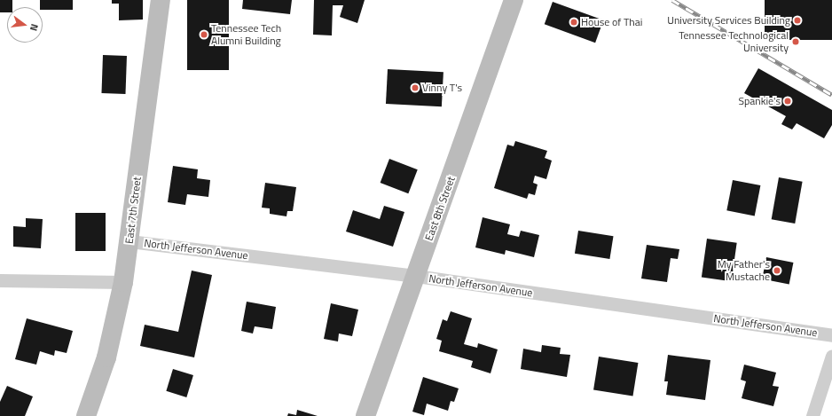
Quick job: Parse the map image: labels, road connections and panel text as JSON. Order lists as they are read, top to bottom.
{
  "streets": {
    "street": ["East 8th Street", "East 7th Street", "North Jefferson Avenue"]
  },
  "crossings": [
    ["East 8th Street", "North Jefferson Avenue"],
    ["East 7th Street", "North Jefferson Avenue"]
  ],
  "places": [
    "University Services Building",
    "House of Thai",
    "Tennessee Tech Alumni Building",
    "Tennessee Technological University",
    "Vinny T's",
    "Spankie's",
    "My Father's Mustache"
  ],
  "north": "right"
}
